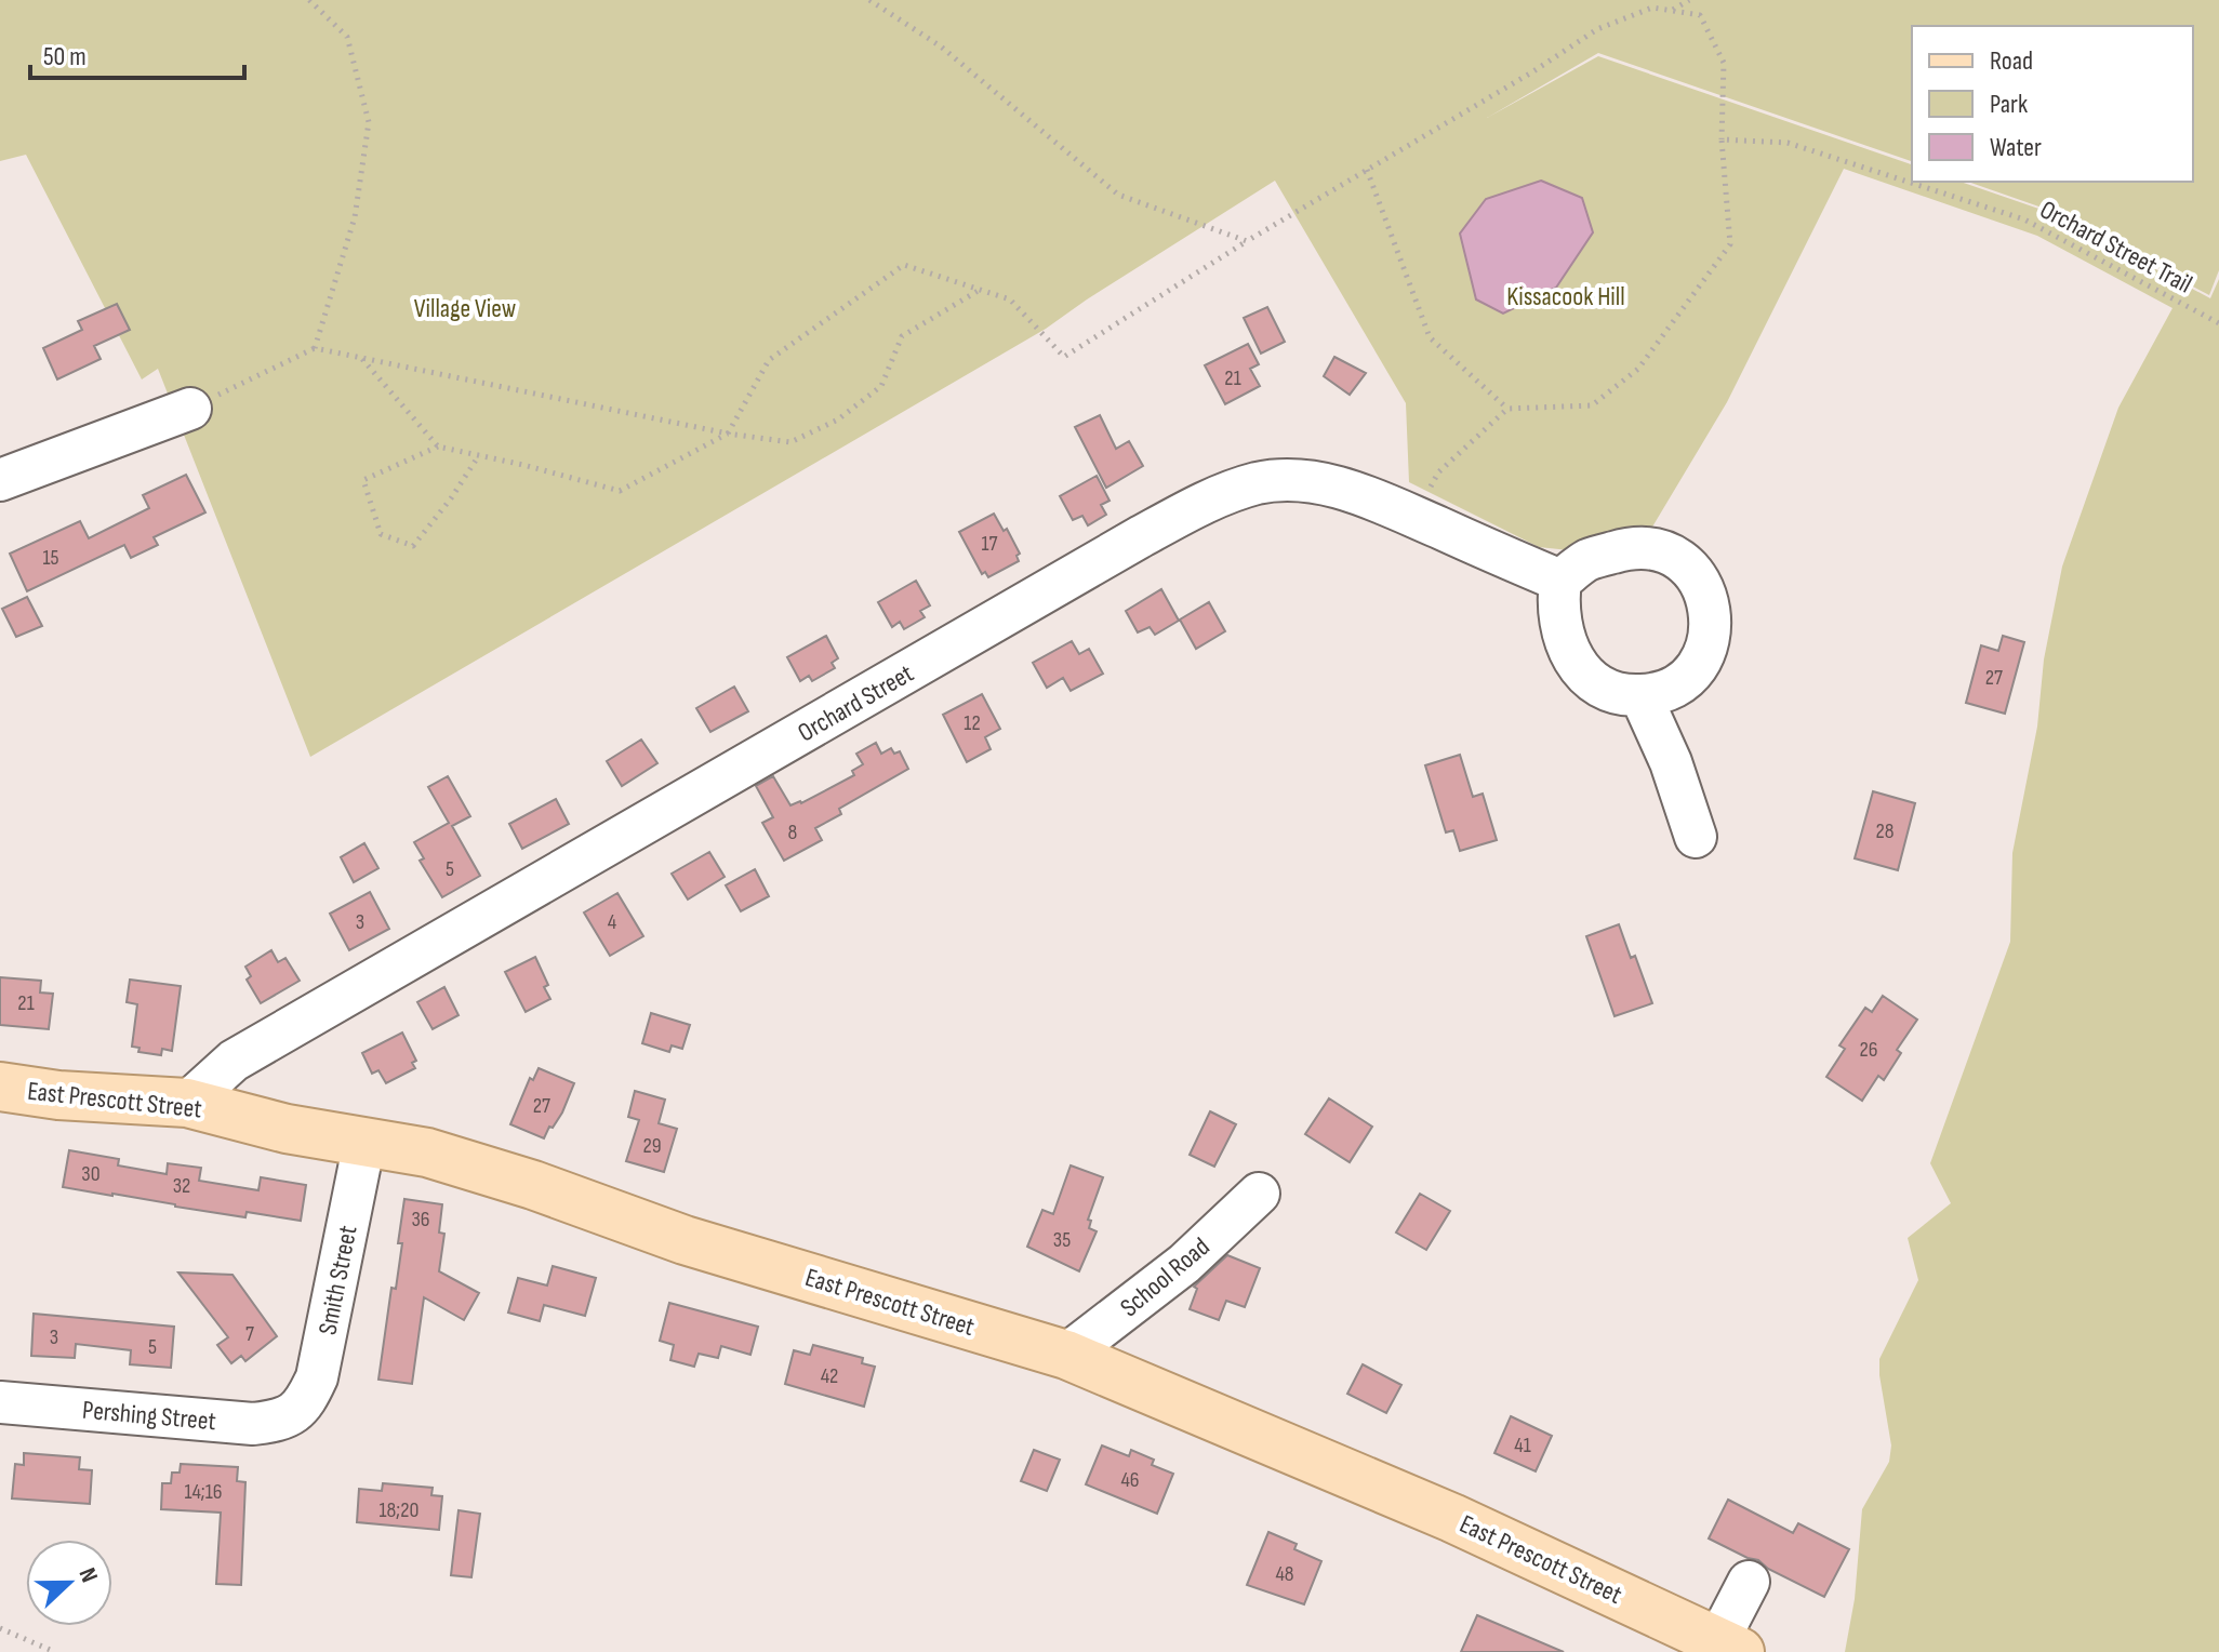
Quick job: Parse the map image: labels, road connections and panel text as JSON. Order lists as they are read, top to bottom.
{
  "streets": {
    "main road": ["East Prescott Street"],
    "street": [
      "Orchard Street",
      "School Road",
      "Smith Street",
      "Pershing Street"
    ],
    "path": ["Orchard Street Trail"]
  },
  "crossings": [
    ["Orchard Street", "East Prescott Street"],
    ["East Prescott Street", "School Road"],
    ["East Prescott Street", "Smith Street"],
    ["Smith Street", "Pershing Street"]
  ],
  "parks": ["Kissacook Hill", "Village View"],
  "house_numbers": [
    "21",
    "17",
    "15",
    "27",
    "12",
    "28",
    "8",
    "5",
    "3",
    "4",
    "21",
    "26",
    "27",
    "29",
    "30",
    "32",
    "36",
    "35",
    "7",
    "3",
    "5",
    "42",
    "41",
    "46",
    "14;16",
    "18;20",
    "48"
  ],
  "legend": ["Road", "Park", "Water"],
  "scale_bar": "50 m",
  "north": "right"
}
